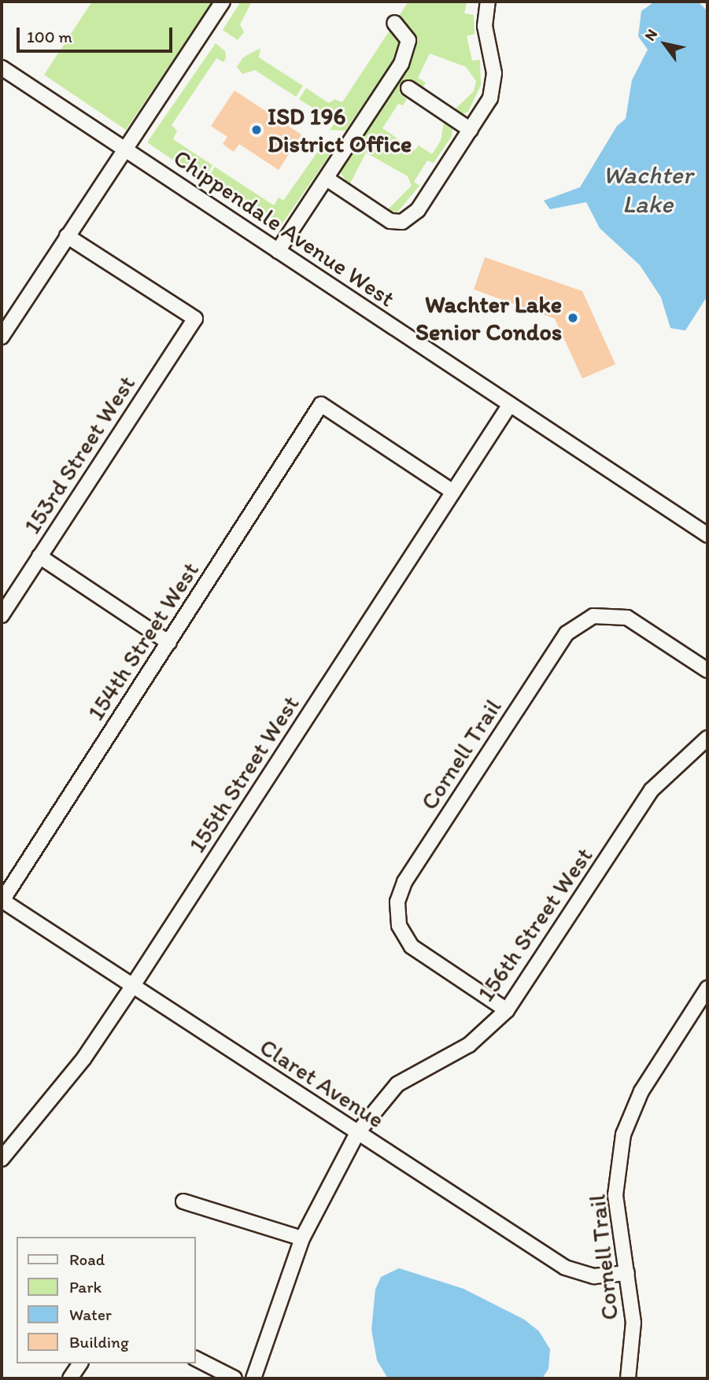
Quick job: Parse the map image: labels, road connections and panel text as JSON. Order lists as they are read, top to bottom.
{
  "streets": {
    "street": [
      "Chippendale Avenue West",
      "153rd Street West",
      "154th Street West",
      "Cornell Trail",
      "155th Street West",
      "156th Street West",
      "Claret Avenue"
    ]
  },
  "crossings": [
    ["Chippendale Avenue West", "155th Street West"],
    ["154th Street West", "155th Street West"],
    ["154th Street West", "Claret Avenue"],
    ["Cornell Trail", "156th Street West"],
    ["Cornell Trail", "Claret Avenue"],
    ["155th Street West", "Claret Avenue"],
    ["156th Street West", "Claret Avenue"]
  ],
  "water": ["Wachter Lake"],
  "places": ["ISD 196 District Office", "Wachter Lake Senior Condos"],
  "legend": [
    "Road",
    "Park",
    "Water",
    "Building"
  ],
  "scale_bar": "100 m",
  "north": "top left"
}
